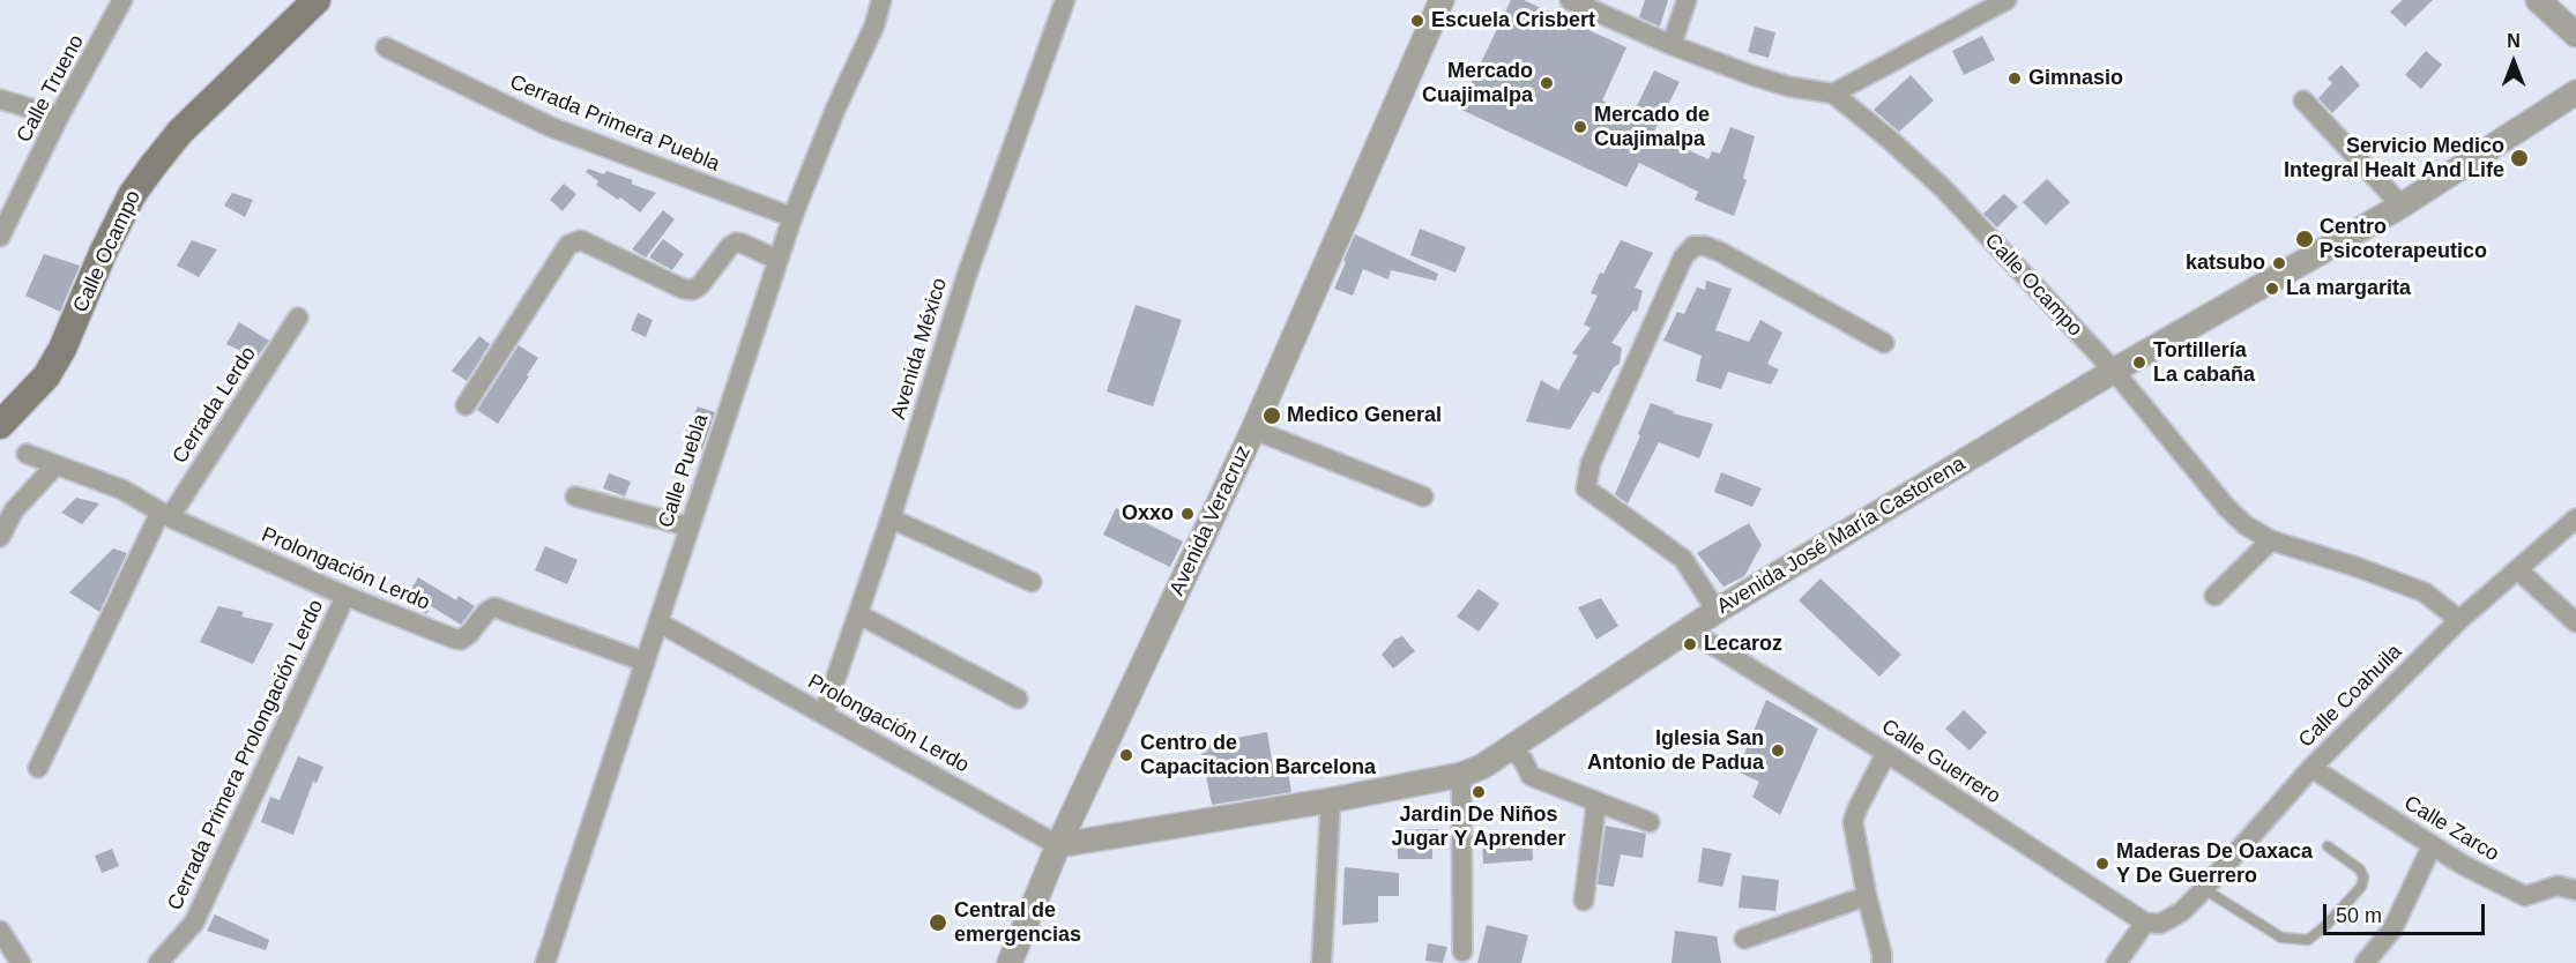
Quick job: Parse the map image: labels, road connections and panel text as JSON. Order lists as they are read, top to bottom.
{
  "streets": {
    "main road": ["Calle Ocampo"],
    "street": [
      "Calle Trueno",
      "Cerrada Primera Puebla",
      "Avenida México",
      "Cerrada Lerdo",
      "Calle Puebla",
      "Avenida Veracruz",
      "Avenida José María Castorena",
      "Prolongación Lerdo",
      "Calle Coahuila",
      "Cerrada Primera Prolongación Lerdo",
      "Calle Guerrero",
      "Calle Zarco"
    ]
  },
  "crossings": [
    ["Cerrada Primera Puebla", "Calle Puebla"],
    ["Calle Ocampo", "Avenida José María Castorena"],
    ["Calle Ocampo", "Calle Coahuila"],
    ["Avenida México", "Prolongación Lerdo"],
    ["Cerrada Lerdo", "Prolongación Lerdo"],
    ["Calle Puebla", "Prolongación Lerdo"],
    ["Avenida Veracruz", "Avenida José María Castorena"],
    ["Avenida Veracruz", "Prolongación Lerdo"],
    ["Avenida José María Castorena", "Prolongación Lerdo"],
    ["Avenida José María Castorena", "Calle Guerrero"],
    ["Prolongación Lerdo", "Cerrada Primera Prolongación Lerdo"],
    ["Calle Coahuila", "Calle Guerrero"],
    ["Calle Coahuila", "Calle Zarco"]
  ],
  "places": [
    "Escuela Crisbert",
    "Gimnasio",
    "Mercado Cuajimalpa",
    "Mercado de Cuajimalpa",
    "Servicio Medico Integral Healt And Life",
    "Centro Psicoterapeutico",
    "katsubo",
    "La margarita",
    "Tortillería La cabaña",
    "Medico General",
    "Oxxo",
    "Lecaroz",
    "Iglesia San Antonio de Padua",
    "Centro de Capacitacion Barcelona",
    "Jardin De Niños Jugar Y Aprender",
    "Maderas De Oaxaca Y De Guerrero",
    "Central de emergencias"
  ],
  "scale_bar": "50 m",
  "north": "top"
}
